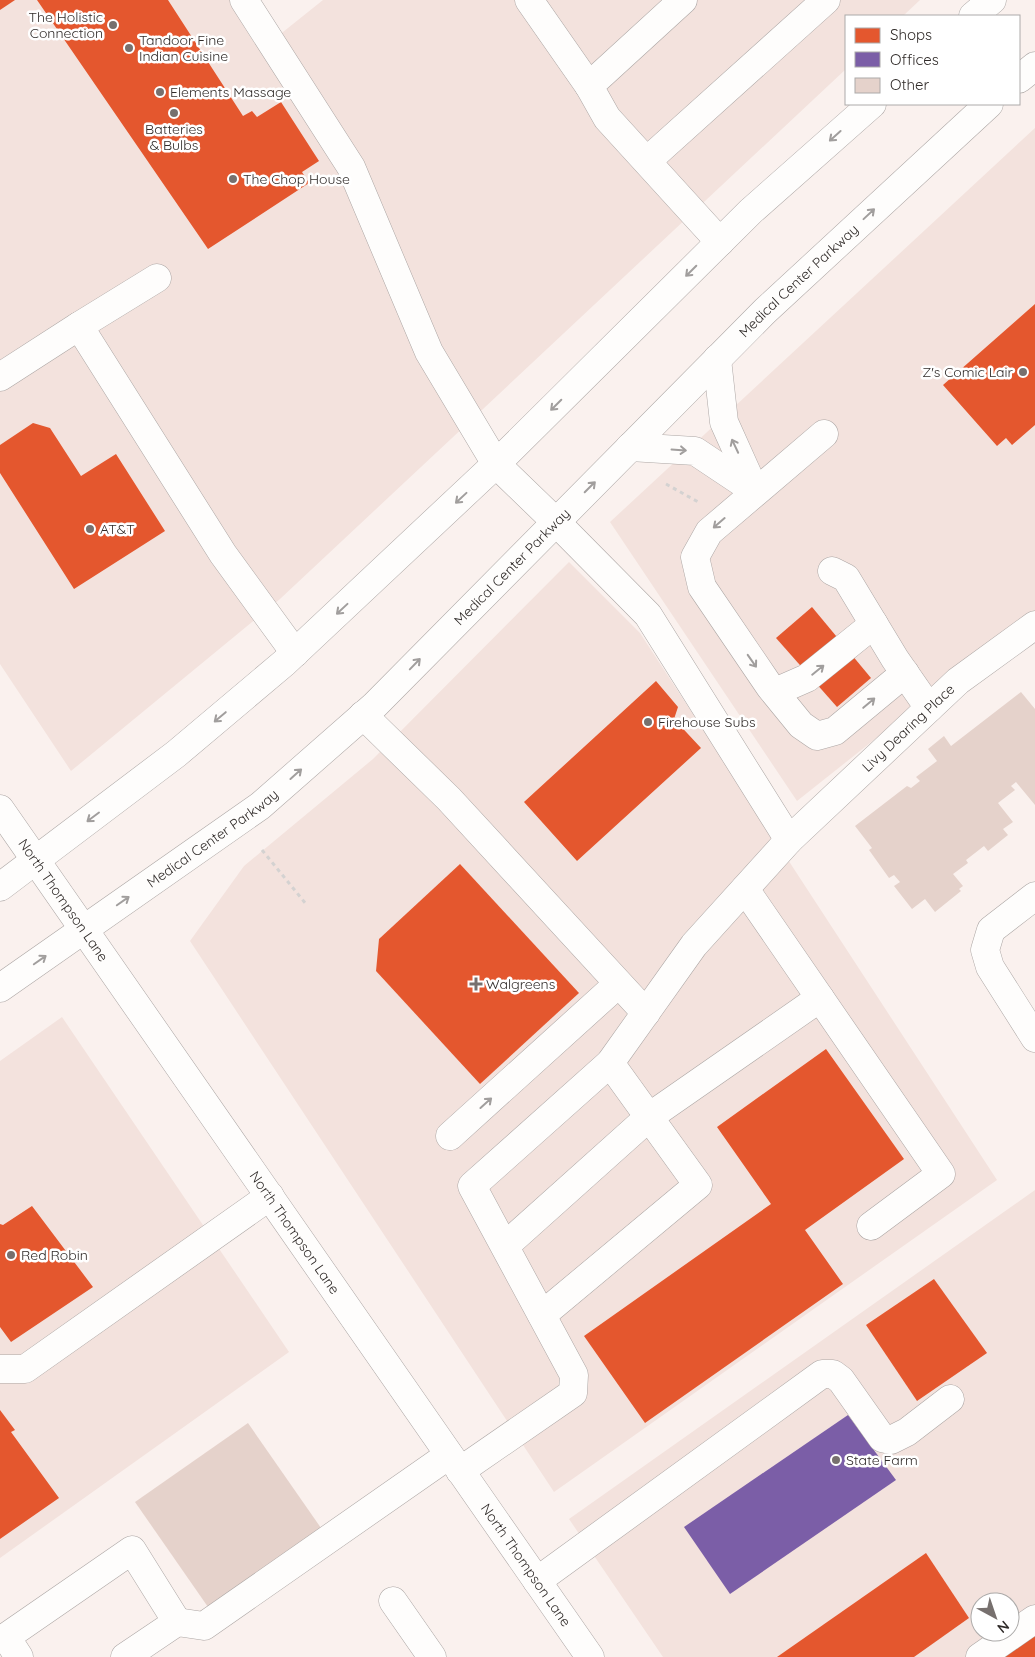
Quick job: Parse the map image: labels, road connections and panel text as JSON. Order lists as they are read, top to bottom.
{
  "streets": {
    "main road": ["Medical Center Parkway", "Livy Dearing Place", "North Thompson Lane"]
  },
  "crossings": [
    ["Medical Center Parkway", "North Thompson Lane"]
  ],
  "places": {
    "other": [
      "The Holistic Connection",
      "Tandoor Fine Indian Cuisine",
      "Elements Massage",
      "Batteries & Bulbs",
      "The Chop House",
      "Z's Comic Lair",
      "AT&T",
      "Firehouse Subs",
      "Red Robin",
      "State Farm"
    ],
    "health": ["Walgreens"]
  },
  "legend": ["Shops", "Offices", "Other"],
  "north": "bottom right"
}
